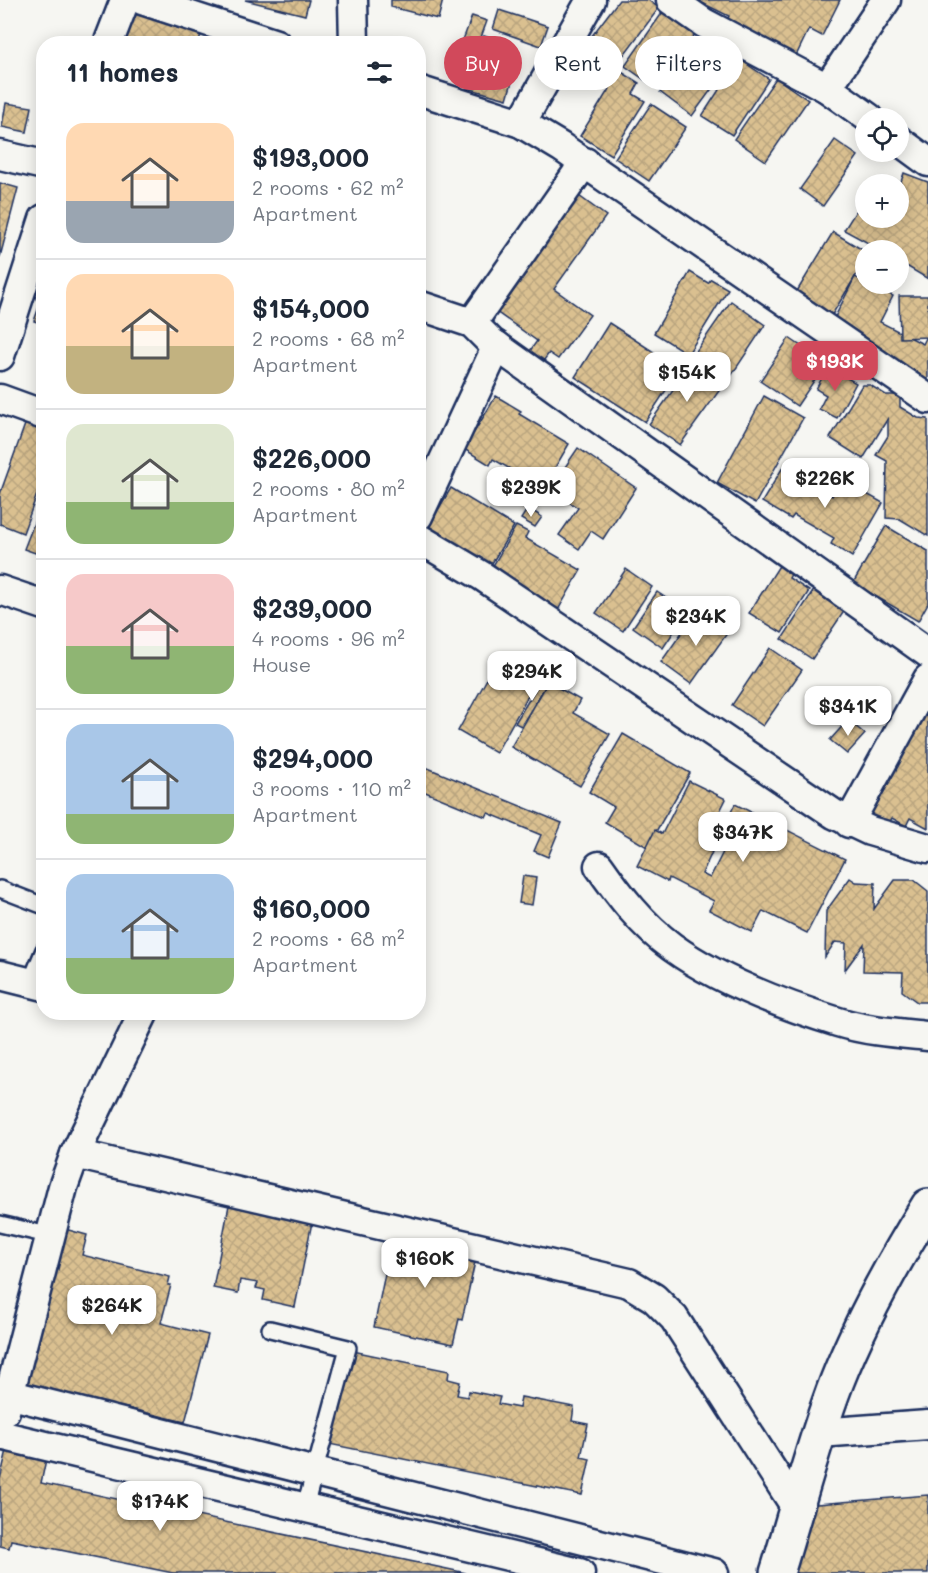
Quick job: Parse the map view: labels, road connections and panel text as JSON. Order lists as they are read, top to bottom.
{
  "page": {
    "chip": ["Buy", "Rent", "Filters"],
    "heading": "11 homes",
    "map_buttons": ["+", "−"],
    "list": [
      {
        "name": "$193,000",
        "note": "2 rooms · 62 m² · Apartment"
      },
      {
        "name": "$154,000",
        "note": "2 rooms · 68 m² · Apartment"
      },
      {
        "name": "$226,000",
        "note": "2 rooms · 80 m² · Apartment"
      },
      {
        "name": "$239,000",
        "note": "4 rooms · 96 m² · House"
      },
      {
        "name": "$294,000",
        "note": "3 rooms · 110 m² · Apartment"
      },
      {
        "name": "$160,000",
        "note": "2 rooms · 68 m² · Apartment"
      }
    ],
    "price": [
      "$193K",
      "$154K",
      "$226K",
      "$239K",
      "$234K",
      "$294K",
      "$341K",
      "$347K",
      "$160K",
      "$264K",
      "$174K"
    ]
  }
}
